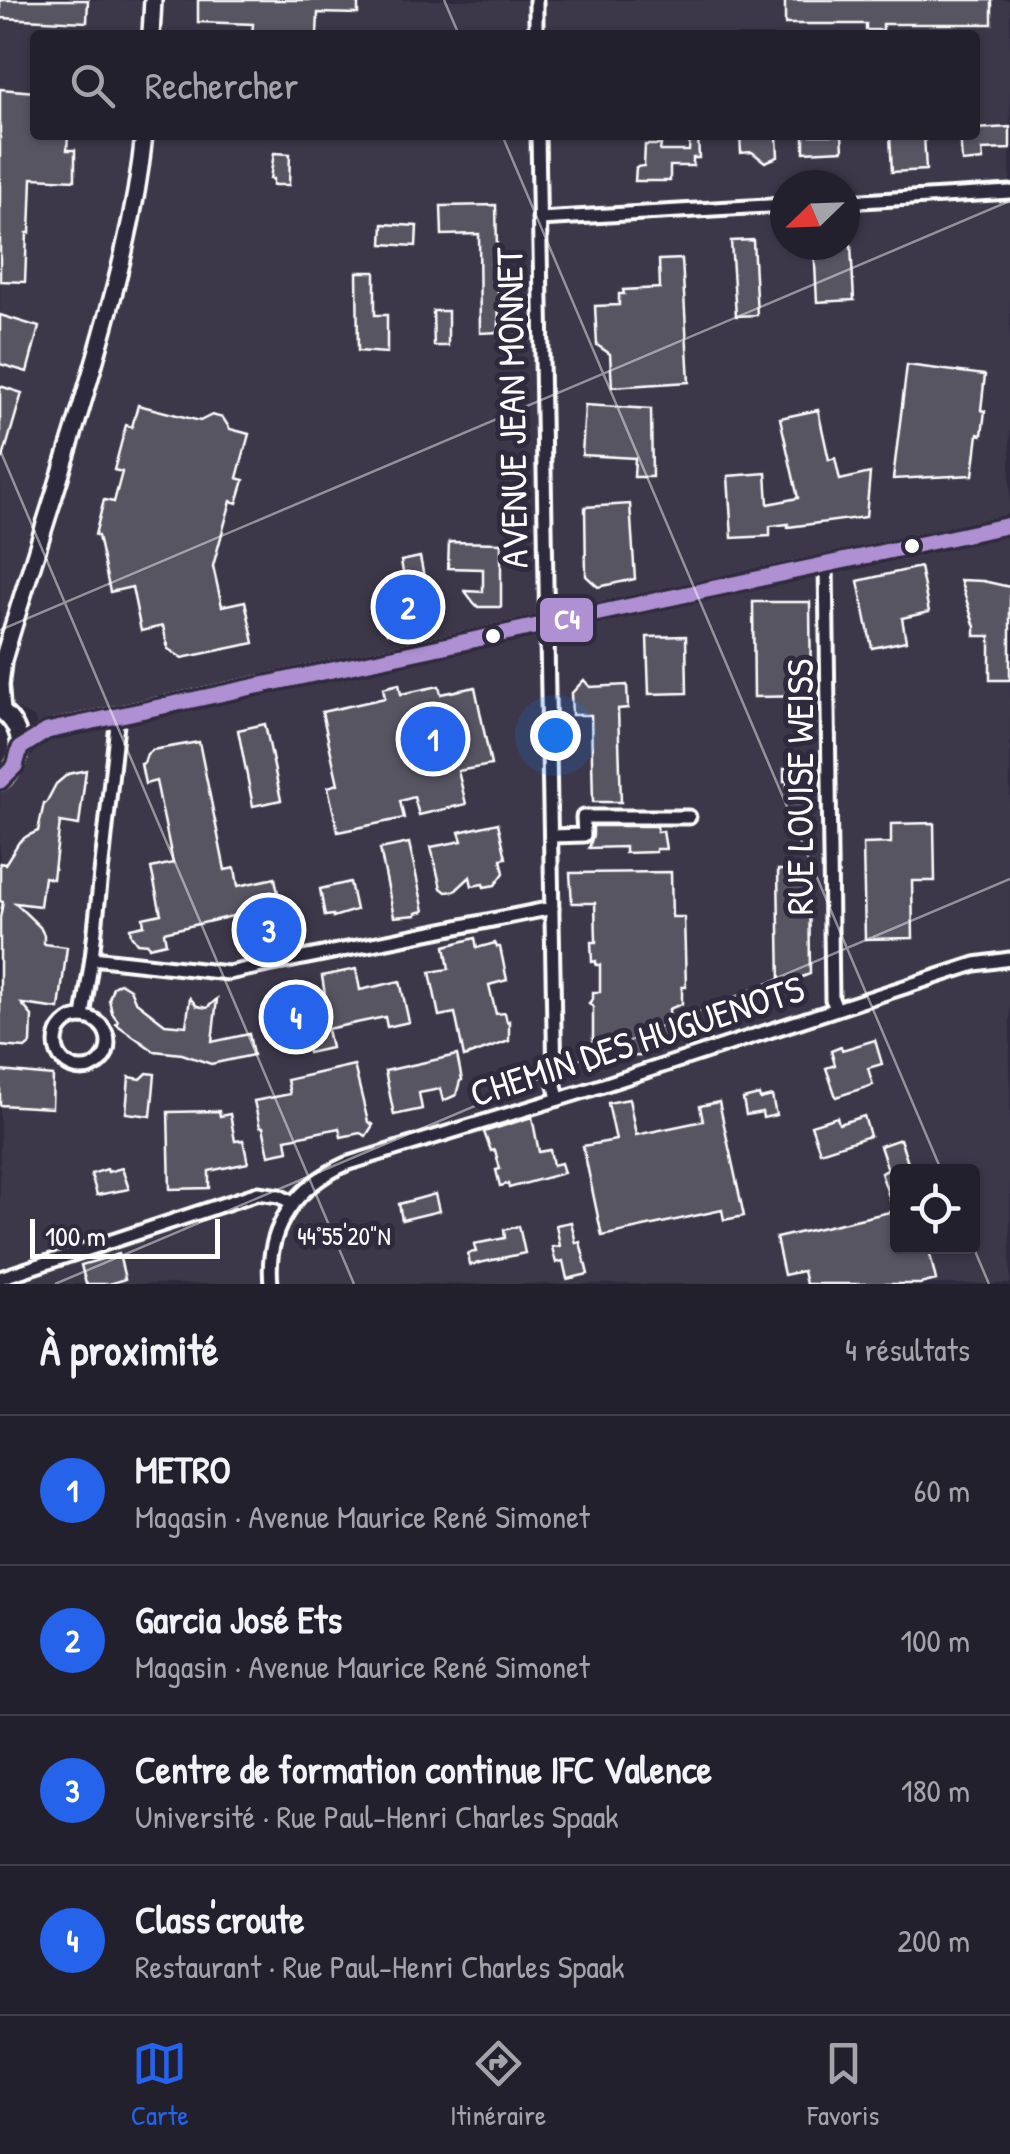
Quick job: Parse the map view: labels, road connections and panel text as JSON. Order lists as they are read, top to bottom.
{
  "streets": {
    "street": ["AVENUE JEAN MONNET", "RUE LOUISE WEISS", "CHEMIN DES HUGUENOTS"]
  },
  "crossings": [
    ["AVENUE JEAN MONNET", "CHEMIN DES HUGUENOTS"],
    ["RUE LOUISE WEISS", "CHEMIN DES HUGUENOTS"]
  ],
  "lines": ["transit line C4"],
  "scale_bar": "100 m",
  "north": "bottom left",
  "page": {
    "search": "Rechercher",
    "pins": [
      "2",
      "1",
      "3",
      "4"
    ],
    "scale": "100 m",
    "heading": ["À proximité", "4 résultats"],
    "list": [
      {
        "mark": "1",
        "name": "METRO",
        "note": "Magasin · Avenue Maurice René Simonet",
        "value": "60 m"
      },
      {
        "mark": "2",
        "name": "Garcia José Ets",
        "note": "Magasin · Avenue Maurice René Simonet",
        "value": "100 m"
      },
      {
        "mark": "3",
        "name": "Centre de formation continue IFC Valence",
        "note": "Université · Rue Paul-Henri Charles Spaak",
        "value": "180 m"
      },
      {
        "mark": "4",
        "name": "Class'croute",
        "note": "Restaurant · Rue Paul-Henri Charles Spaak",
        "value": "200 m"
      }
    ],
    "nav": ["Carte", "Itinéraire", "Favoris"]
  },
  "coordinates": ["44°55'20\"N"]
}
